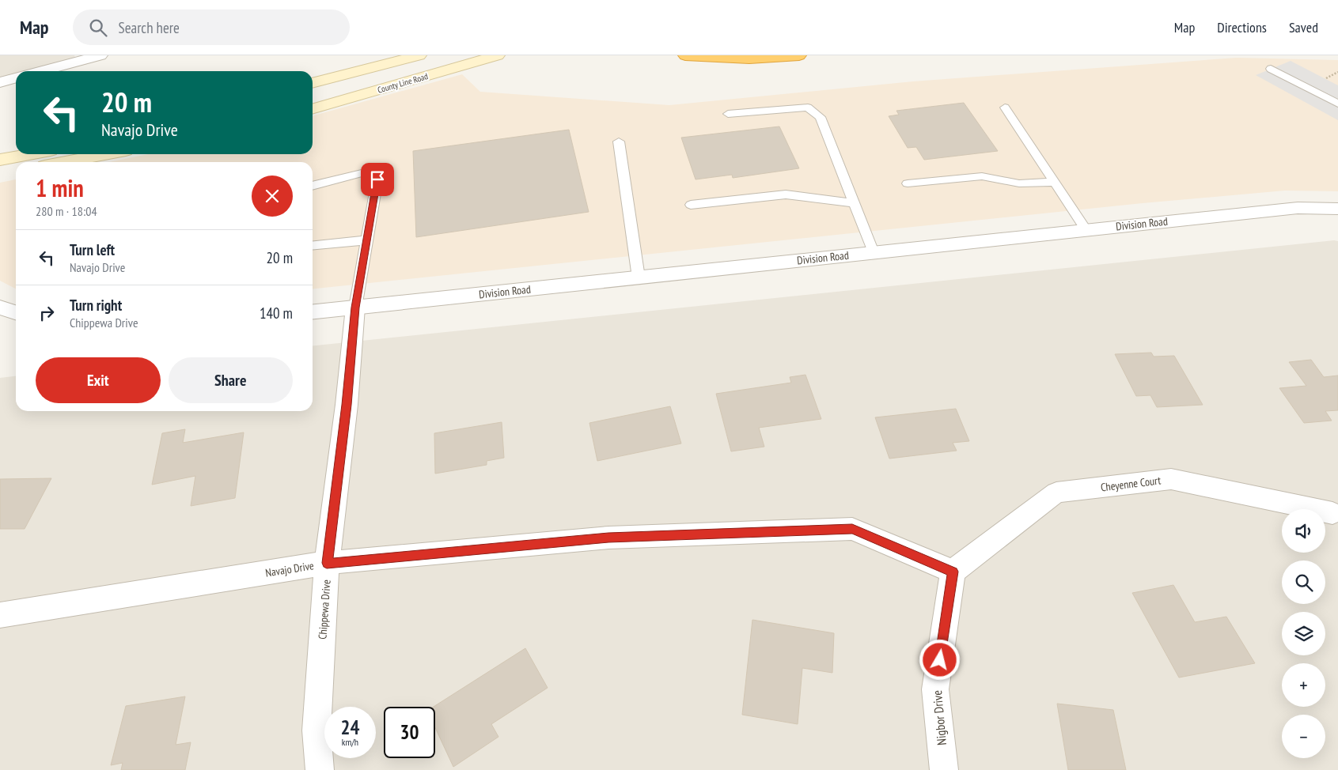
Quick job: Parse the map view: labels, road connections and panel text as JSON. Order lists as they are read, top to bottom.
{
  "streets": {
    "main road": ["County Line Road"],
    "street": [
      "Division Road",
      "Cheyenne Court",
      "Navajo Drive",
      "Chippewa Drive",
      "Nigbor Drive"
    ]
  },
  "crossings": [
    ["Division Road", "Chippewa Drive"],
    ["Cheyenne Court", "Navajo Drive"],
    ["Cheyenne Court", "Nigbor Drive"],
    ["Navajo Drive", "Chippewa Drive"],
    ["Navajo Drive", "Nigbor Drive"]
  ],
  "page": {
    "header": "Map",
    "search": "Search here",
    "nav": ["Map", "Directions", "Saved"],
    "turn": ["20 m", "Navajo Drive"],
    "heading": ["1 min", "280 m · 18:04"],
    "list": [
      {
        "name": "Turn left",
        "note": "Navajo Drive",
        "value": "20 m"
      },
      {
        "name": "Turn right",
        "note": "Chippewa Drive",
        "value": "140 m"
      }
    ],
    "buttons": ["Exit", "Share"],
    "map_buttons": ["+", "−"],
    "speed": "24 km/h",
    "limit": "30"
  }
}
